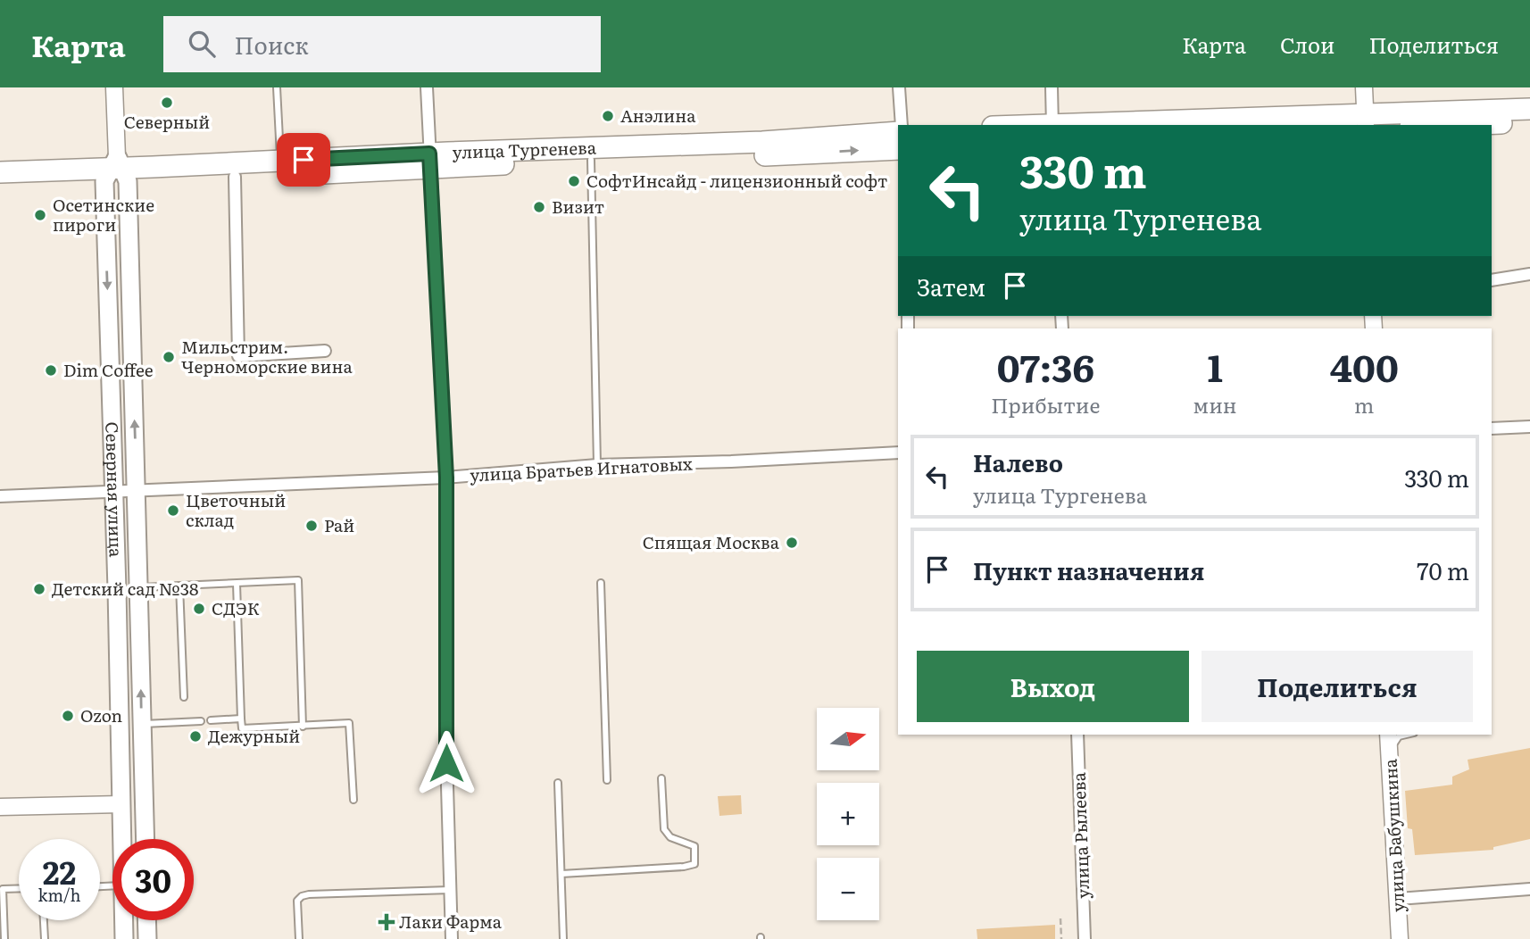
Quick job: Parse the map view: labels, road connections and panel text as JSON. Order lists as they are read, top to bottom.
{
  "streets": {
    "highway": ["улица Тургенева"],
    "main road": ["Северная улица"],
    "street": ["улица Братьев Игнатовых", "улица Рылеева", "улица Бабушкина"]
  },
  "crossings": [
    ["улица Тургенева", "Северная улица"],
    ["улица Братьев Игнатовых", "Северная улица"]
  ],
  "places": {
    "other": [
      "Северный",
      "Анэлина",
      "СофтИнсайд - лицензионный софт",
      "Визит",
      "Осетинские пироги",
      "Мильстрим. Черноморские вина",
      "Dim Coffee",
      "Цветочный склад",
      "Рай",
      "Спящая Москва",
      "Детский сад №38",
      "СДЭК",
      "Ozon",
      "Дежурный"
    ],
    "health": ["Лаки Фарма"]
  },
  "north": "right",
  "page": {
    "header": "Карта",
    "search": "Поиск",
    "nav": ["Карта", "Слои", "Поделиться"],
    "turn": ["330 m", "улица Тургенева"],
    "then": "Затем",
    "eta": [
      "07:36",
      "Прибытие",
      "1",
      "мин",
      "400",
      "m"
    ],
    "list": [
      {
        "name": "Налево",
        "note": "улица Тургенева",
        "value": "330 m"
      },
      {
        "name": "Пункт назначения",
        "value": "70 m"
      }
    ],
    "buttons": ["Выход", "Поделиться"],
    "map_buttons": ["+", "−"],
    "speed": "22 km/h",
    "limit": "30"
  }
}
